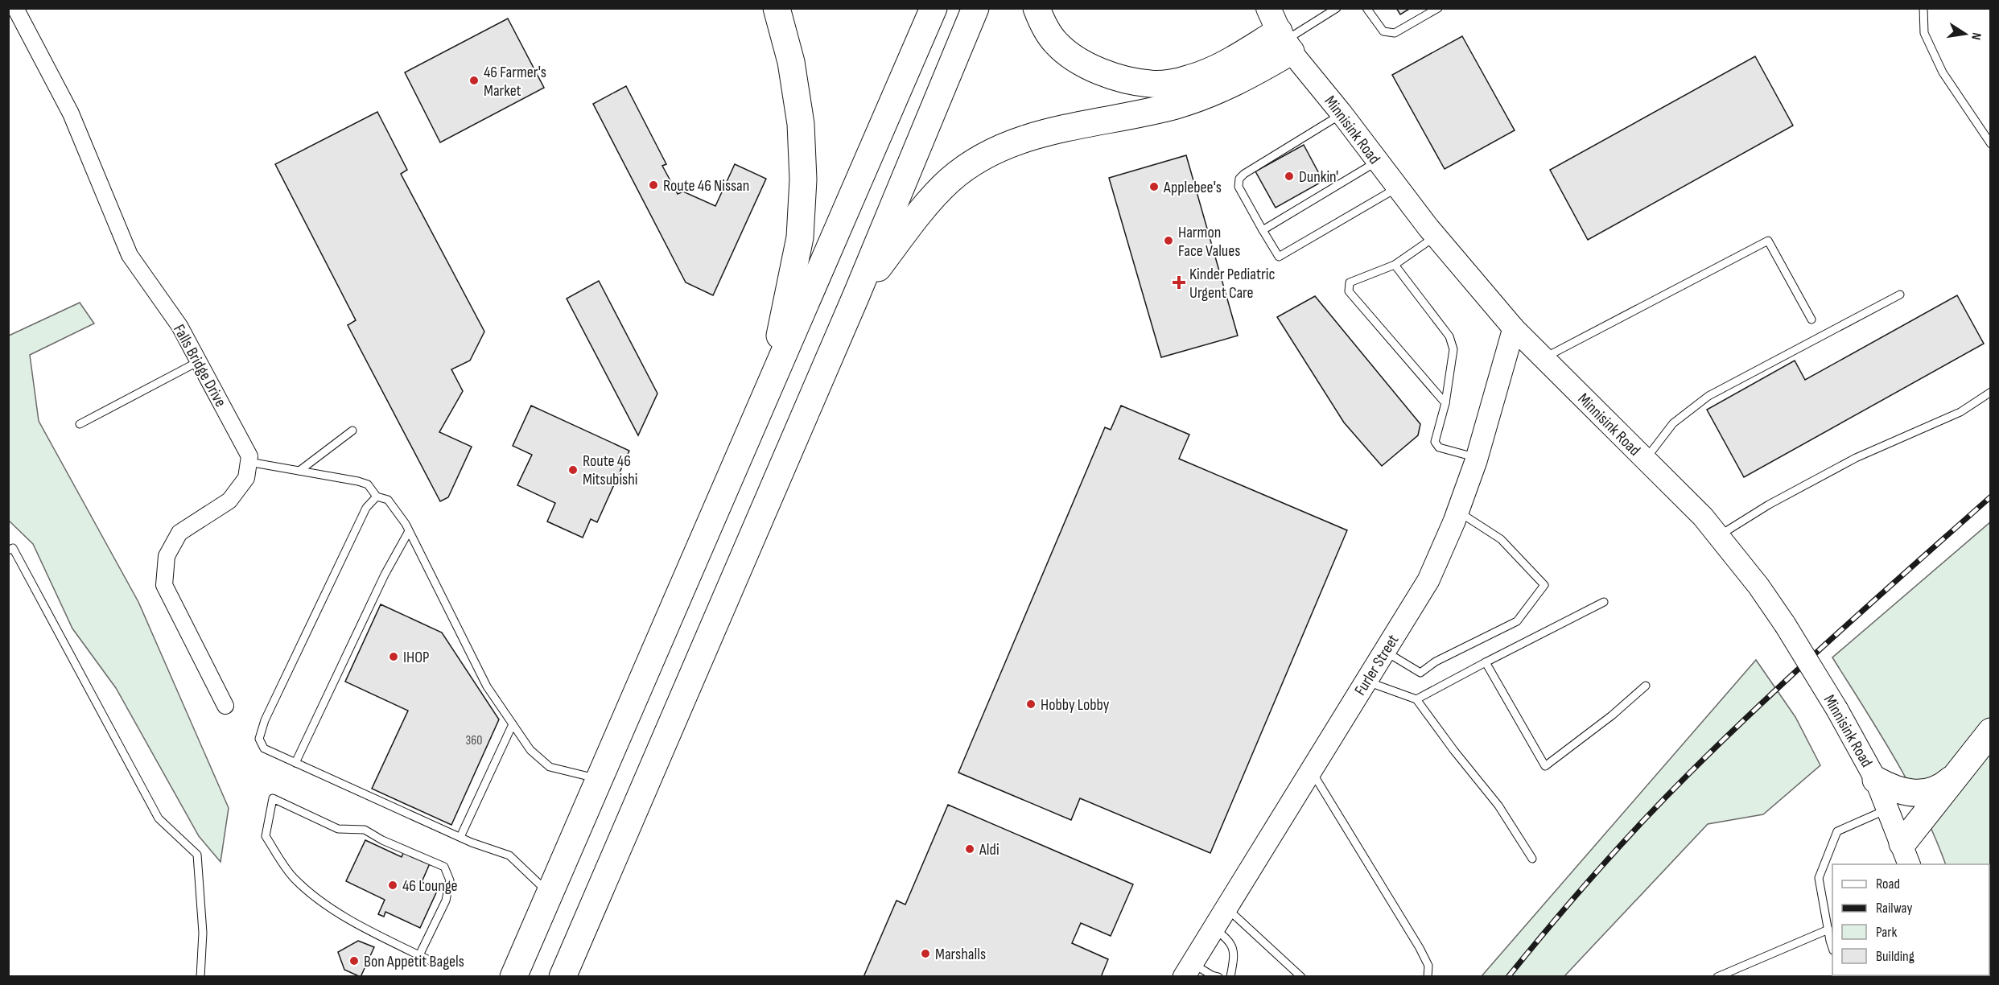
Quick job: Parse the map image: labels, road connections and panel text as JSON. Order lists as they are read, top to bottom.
{
  "streets": {
    "street": ["Minnisink Road", "Falls Bridge Drive", "Furler Street"]
  },
  "crossings": [
    ["Minnisink Road", "Furler Street"]
  ],
  "places": {
    "other": [
      "46 Farmer's Market",
      "Dunkin'",
      "Route 46 Nissan",
      "Applebee's",
      "Harmon Face Values",
      "Route 46 Mitsubishi",
      "IHOP",
      "Hobby Lobby",
      "Aldi",
      "46 Lounge",
      "Marshalls",
      "Bon Appetit Bagels"
    ],
    "health": ["Kinder Pediatric Urgent Care"]
  },
  "house_numbers": ["360"],
  "legend": [
    "Road",
    "Railway",
    "Park",
    "Building"
  ],
  "north": "right"
}
